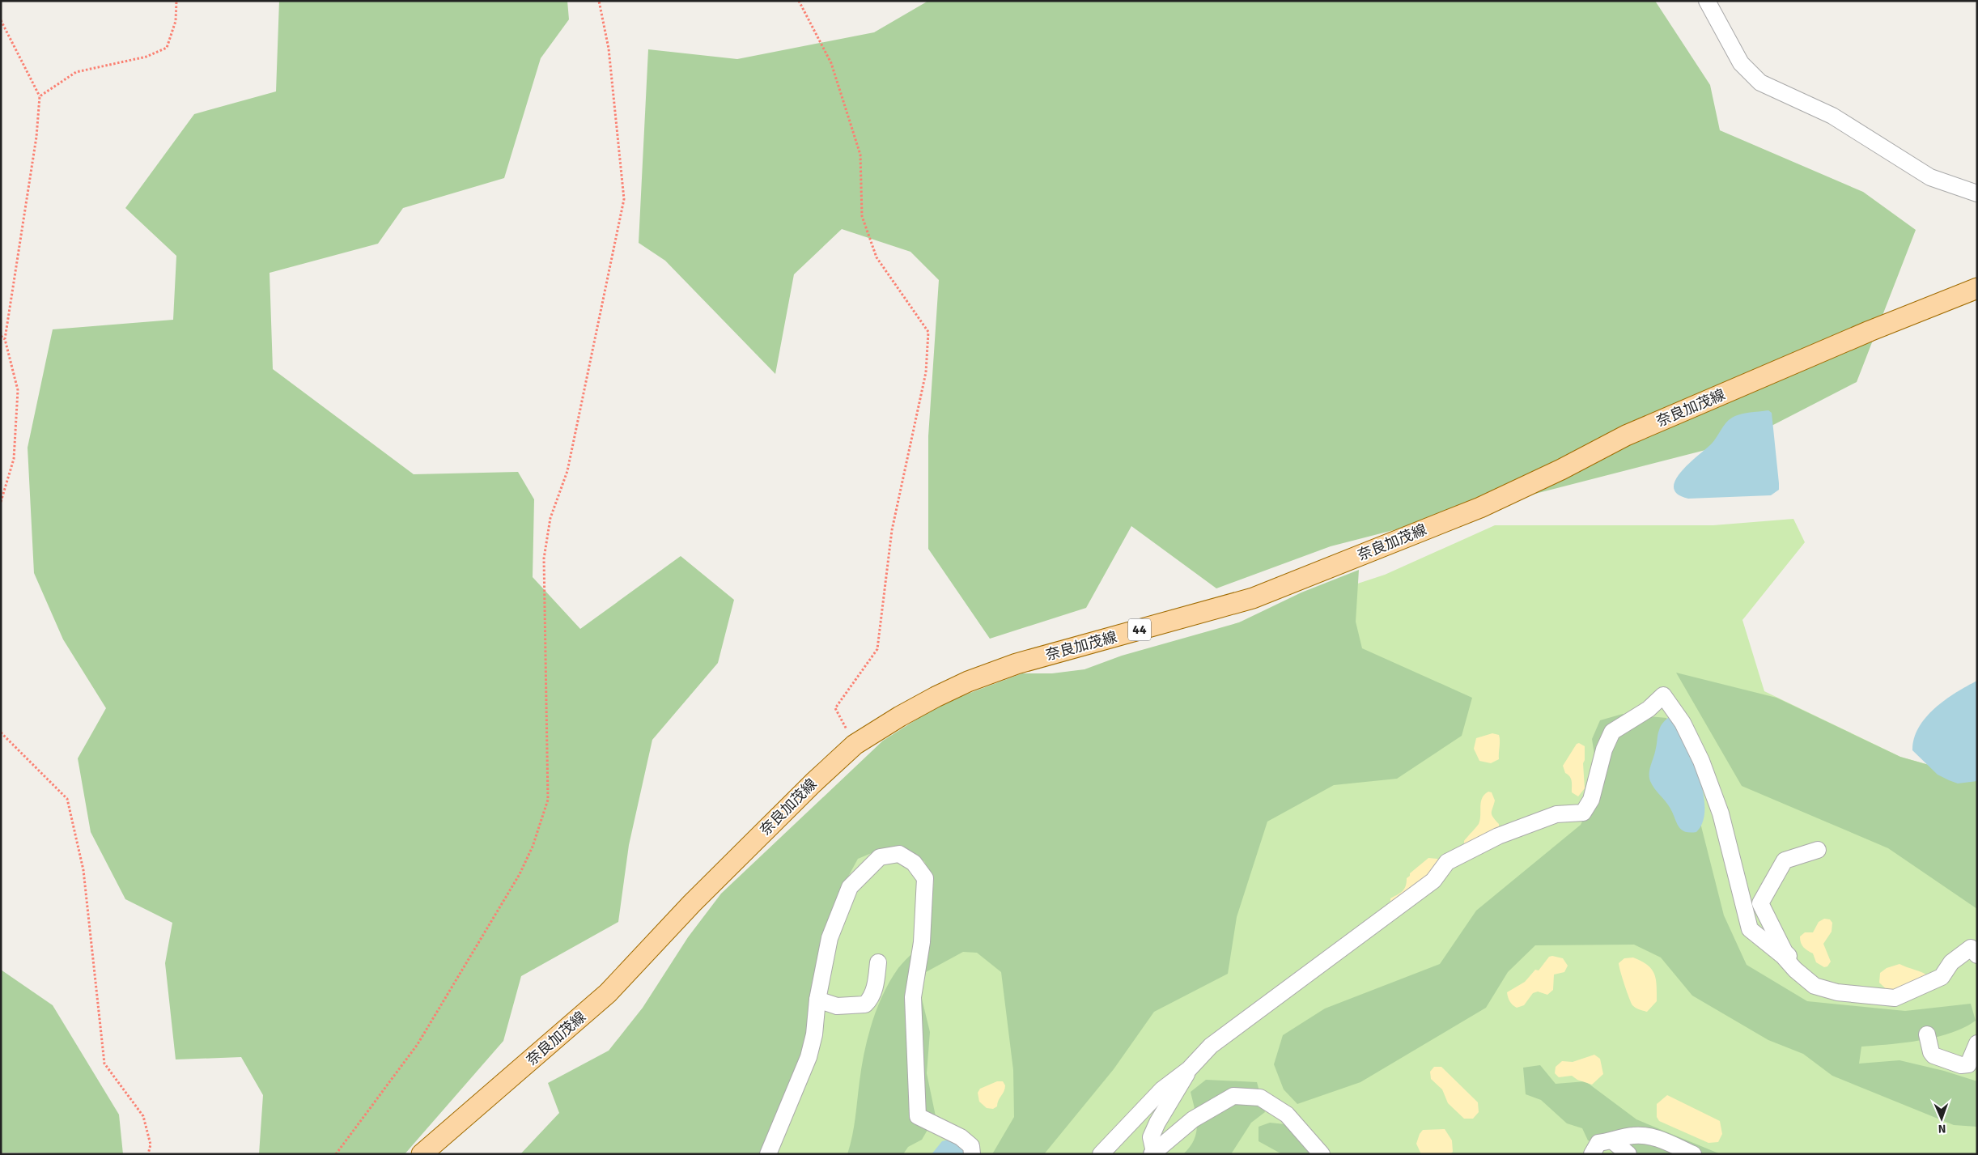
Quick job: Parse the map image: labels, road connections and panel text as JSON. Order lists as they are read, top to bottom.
{
  "streets": {
    "main road": ["奈良加茂線", "44"]
  },
  "north": "bottom"
}
